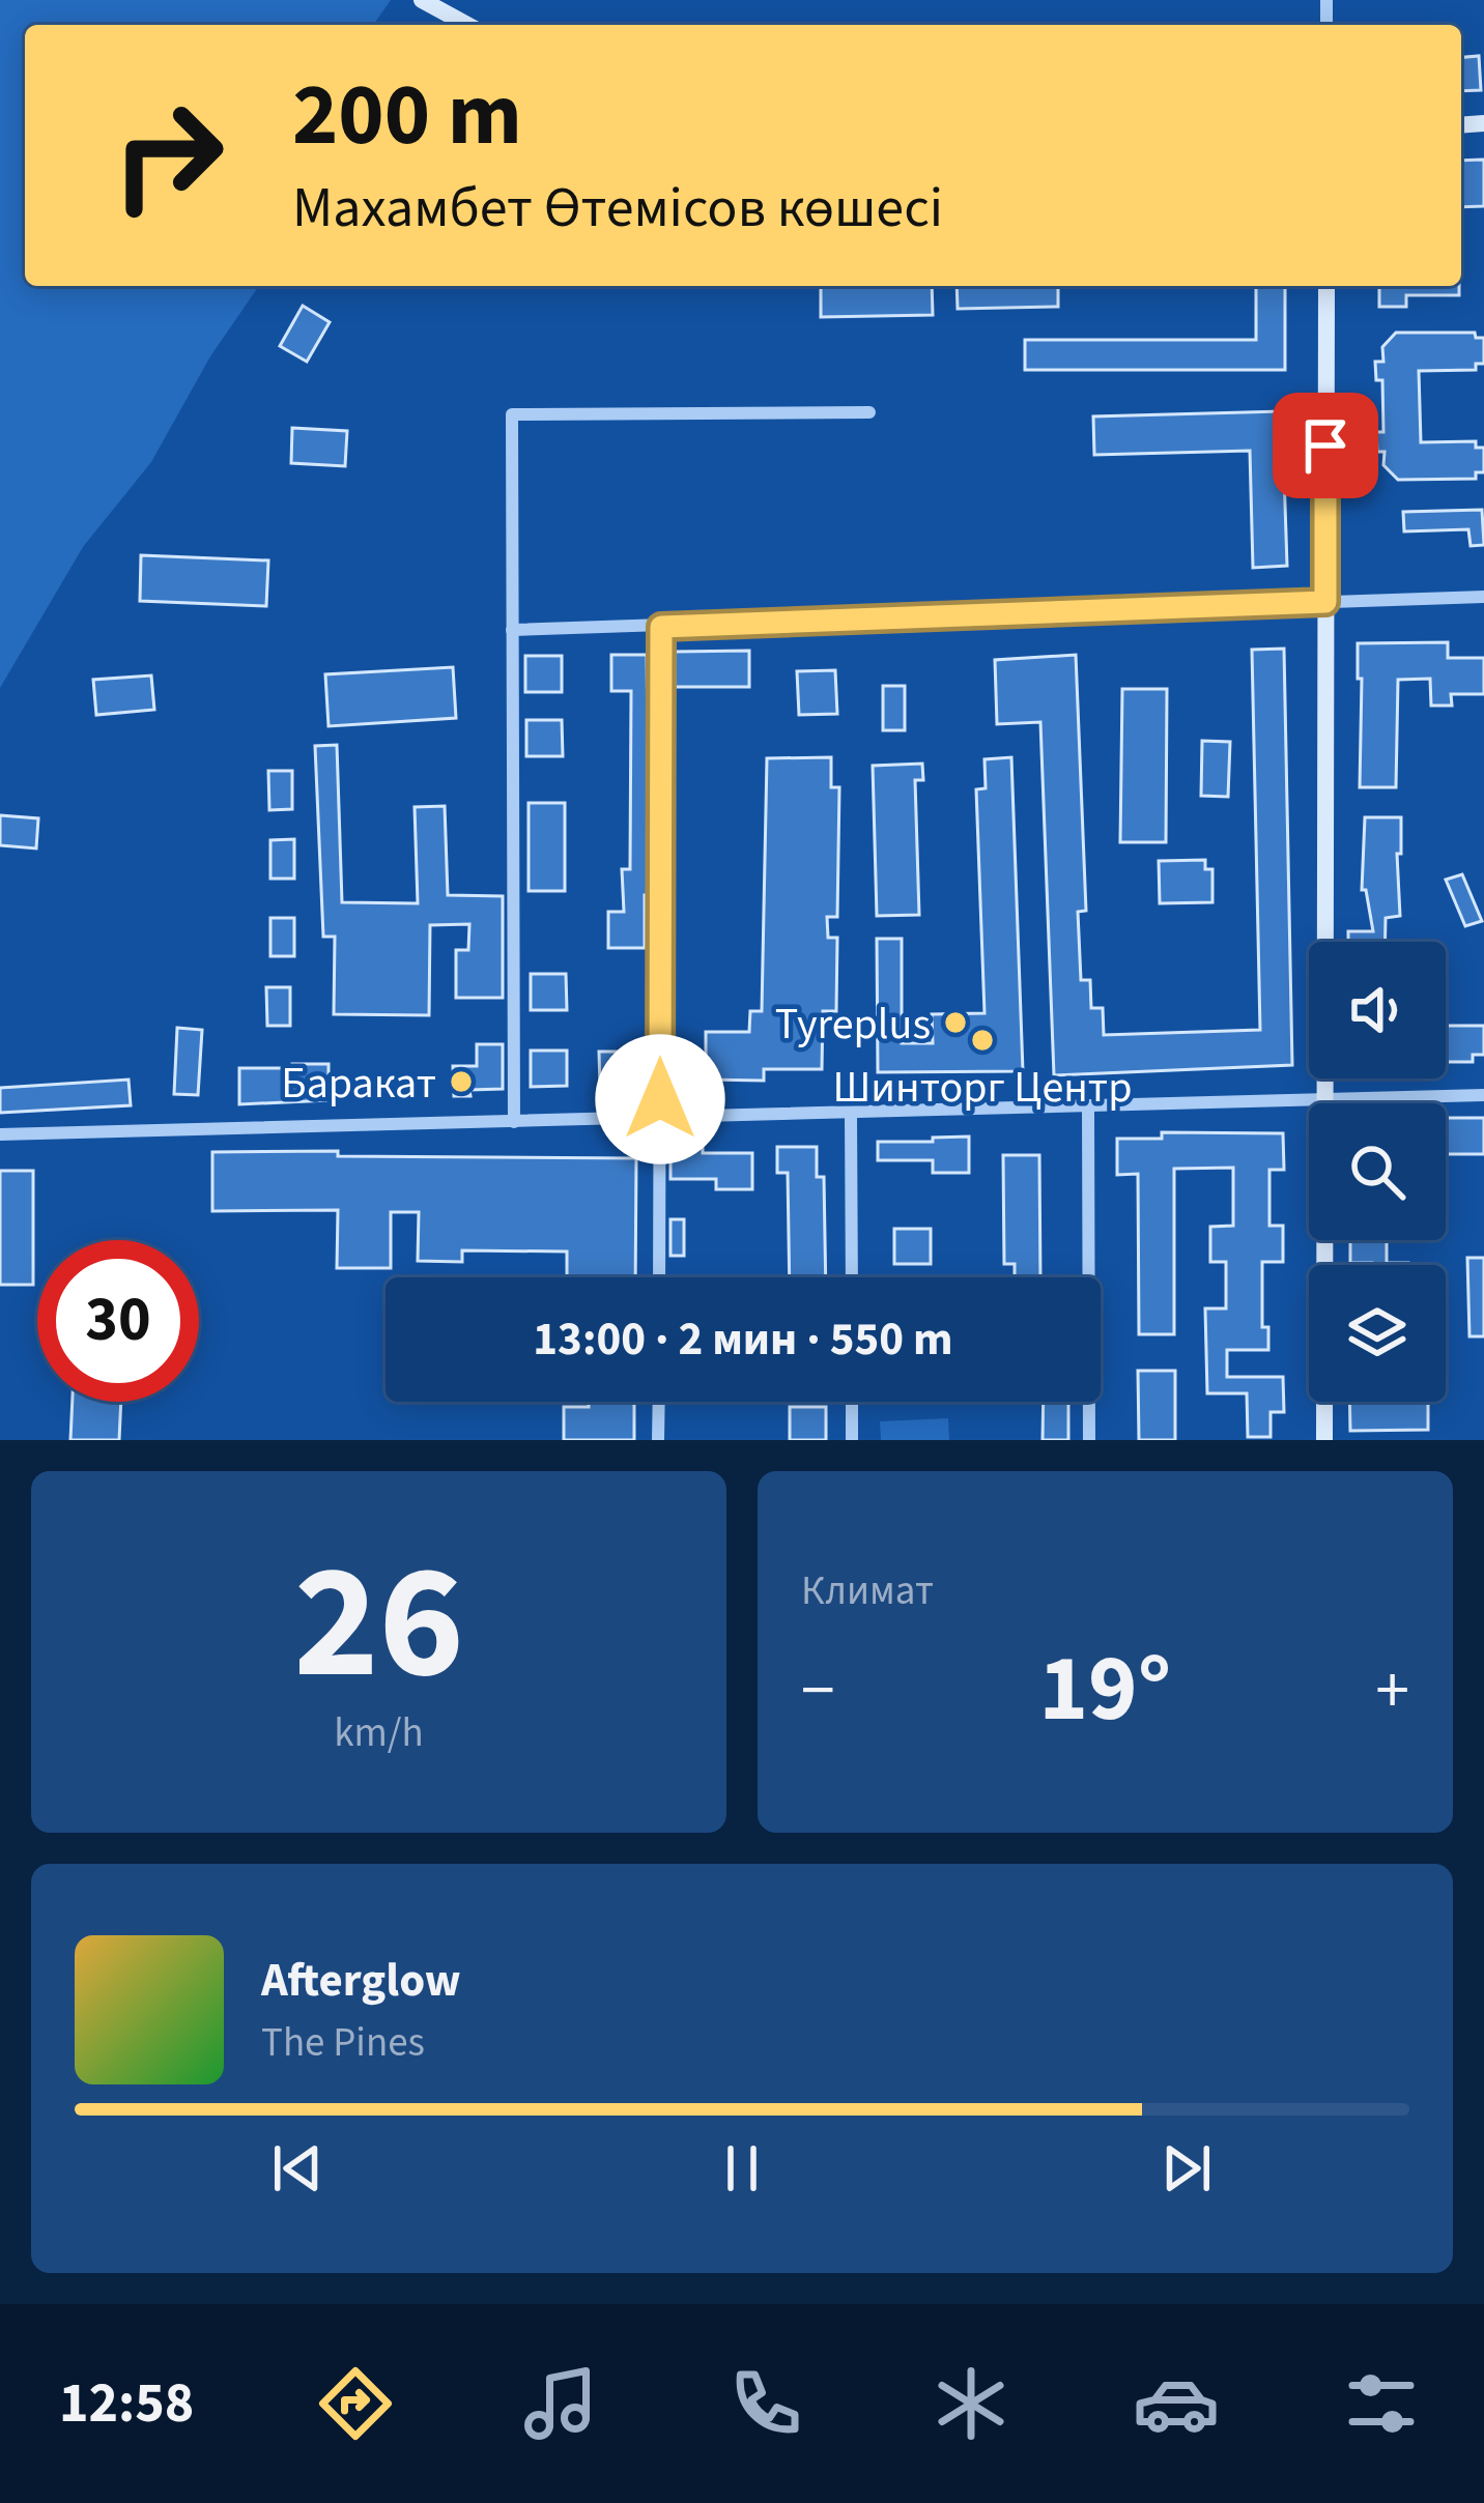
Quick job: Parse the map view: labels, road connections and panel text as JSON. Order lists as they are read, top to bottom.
{
  "places": ["Tyreplus", "Шинторг Центр", "Баракат"],
  "page": {
    "turn": ["200 m", "Махамбет Өтемісов көшесі"],
    "limit": "30",
    "trip": "13:00 · 2 мин · 550 m",
    "tile": [
      ["26", "km/h"],
      "Климат"
    ],
    "heat": ["−", "19°", "+"],
    "song": ["Afterglow", "The Pines"],
    "tabs": "12:58"
  }
}
